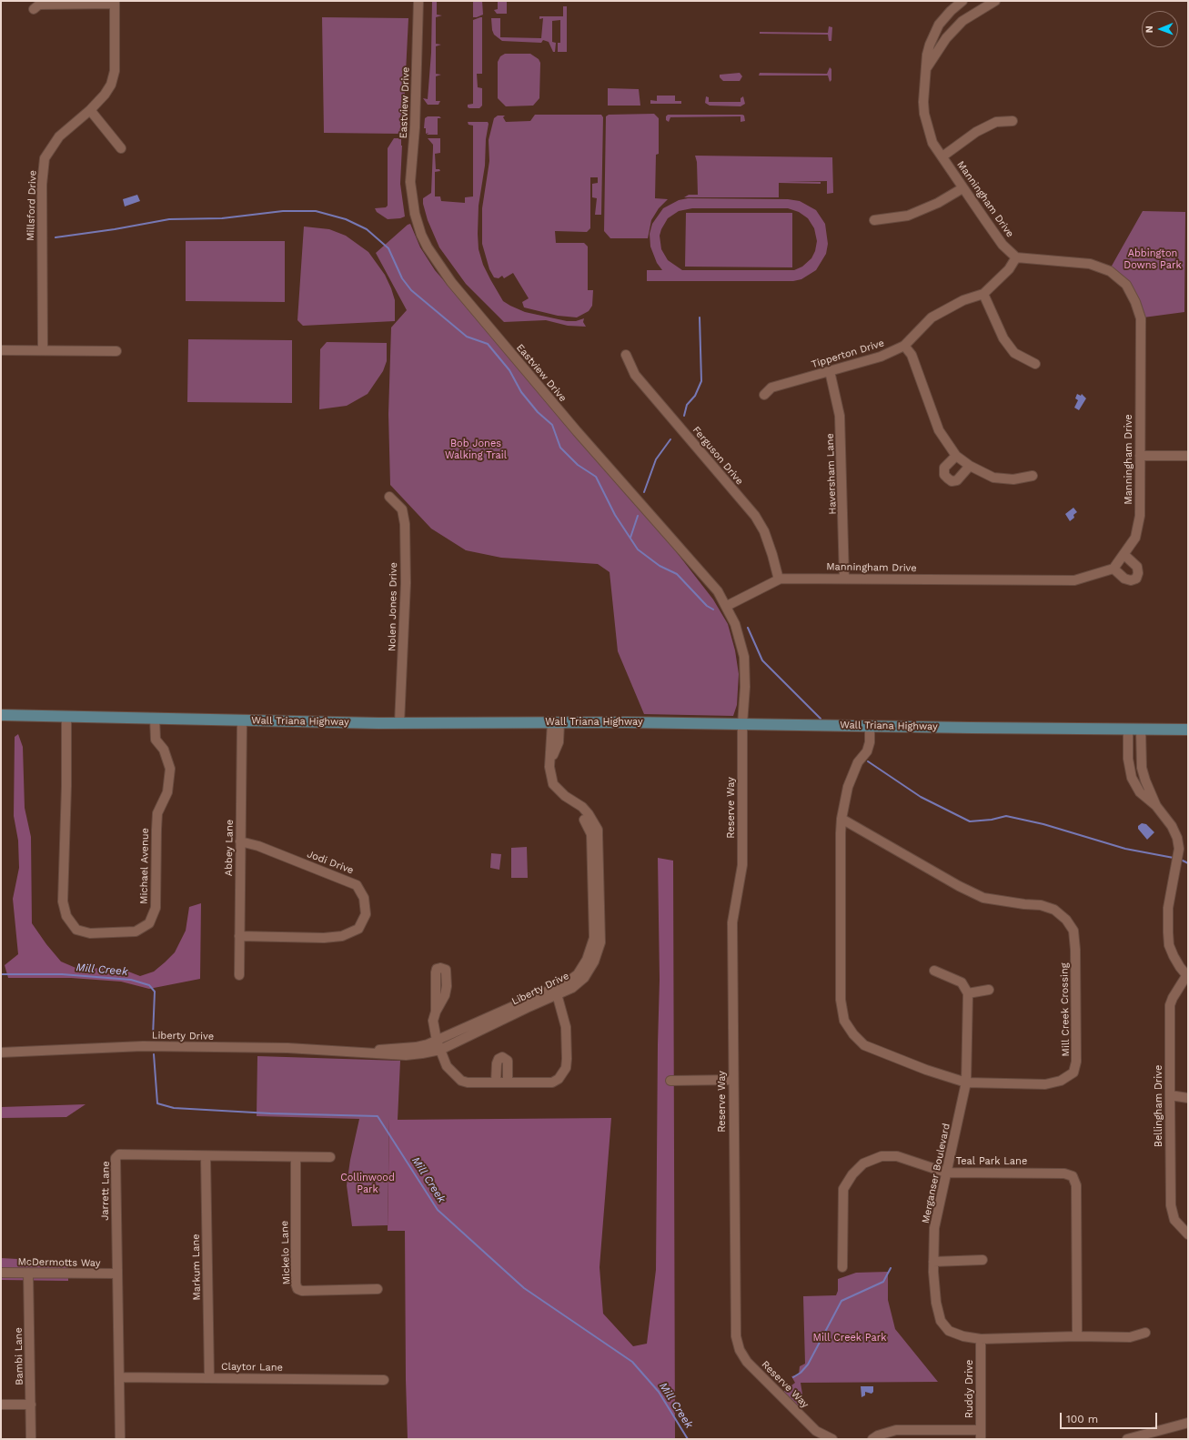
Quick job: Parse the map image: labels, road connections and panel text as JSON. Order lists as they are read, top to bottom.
{
  "streets": {
    "main road": ["Wall Triana Highway"],
    "street": [
      "Eastview Drive",
      "Manningham Drive",
      "Millsford Drive",
      "Tipperton Drive",
      "Ferguson Drive",
      "Haversham Lane",
      "Nolen Jones Drive",
      "Reserve Way",
      "Abbey Lane",
      "Jodi Drive",
      "Michael Avenue",
      "Liberty Drive",
      "Mill Creek Crossing",
      "Bellingham Drive",
      "Teal Park Lane",
      "Merganser Boulevard",
      "Jarrett Lane",
      "Mickelo Lane",
      "McDermotts Way",
      "Markum Lane",
      "Bambi Lane",
      "Claytor Lane",
      "Ruddy Drive"
    ]
  },
  "crossings": [
    ["Eastview Drive", "Manningham Drive"],
    ["Eastview Drive", "Wall Triana Highway"],
    ["Eastview Drive", "Reserve Way"],
    ["Manningham Drive", "Tipperton Drive"],
    ["Manningham Drive", "Ferguson Drive"],
    ["Manningham Drive", "Haversham Lane"],
    ["Tipperton Drive", "Haversham Lane"],
    ["Nolen Jones Drive", "Wall Triana Highway"],
    ["Wall Triana Highway", "Reserve Way"],
    ["Wall Triana Highway", "Abbey Lane"],
    ["Wall Triana Highway", "Michael Avenue"],
    ["Wall Triana Highway", "Liberty Drive"],
    ["Wall Triana Highway", "Mill Creek Crossing"],
    ["Abbey Lane", "Jodi Drive"],
    ["Mill Creek Crossing", "Merganser Boulevard"],
    ["Teal Park Lane", "Merganser Boulevard"],
    ["Merganser Boulevard", "Ruddy Drive"],
    ["Jarrett Lane", "Mickelo Lane"],
    ["Jarrett Lane", "McDermotts Way"],
    ["Jarrett Lane", "Markum Lane"],
    ["Jarrett Lane", "Claytor Lane"],
    ["McDermotts Way", "Bambi Lane"],
    ["Markum Lane", "Claytor Lane"]
  ],
  "water": ["Mill Creek"],
  "parks": [
    "Abbington Downs Park",
    "Bob Jones Walking Trail",
    "Collinwood Park",
    "Mill Creek Park"
  ],
  "scale_bar": "100 m",
  "north": "left"
}
